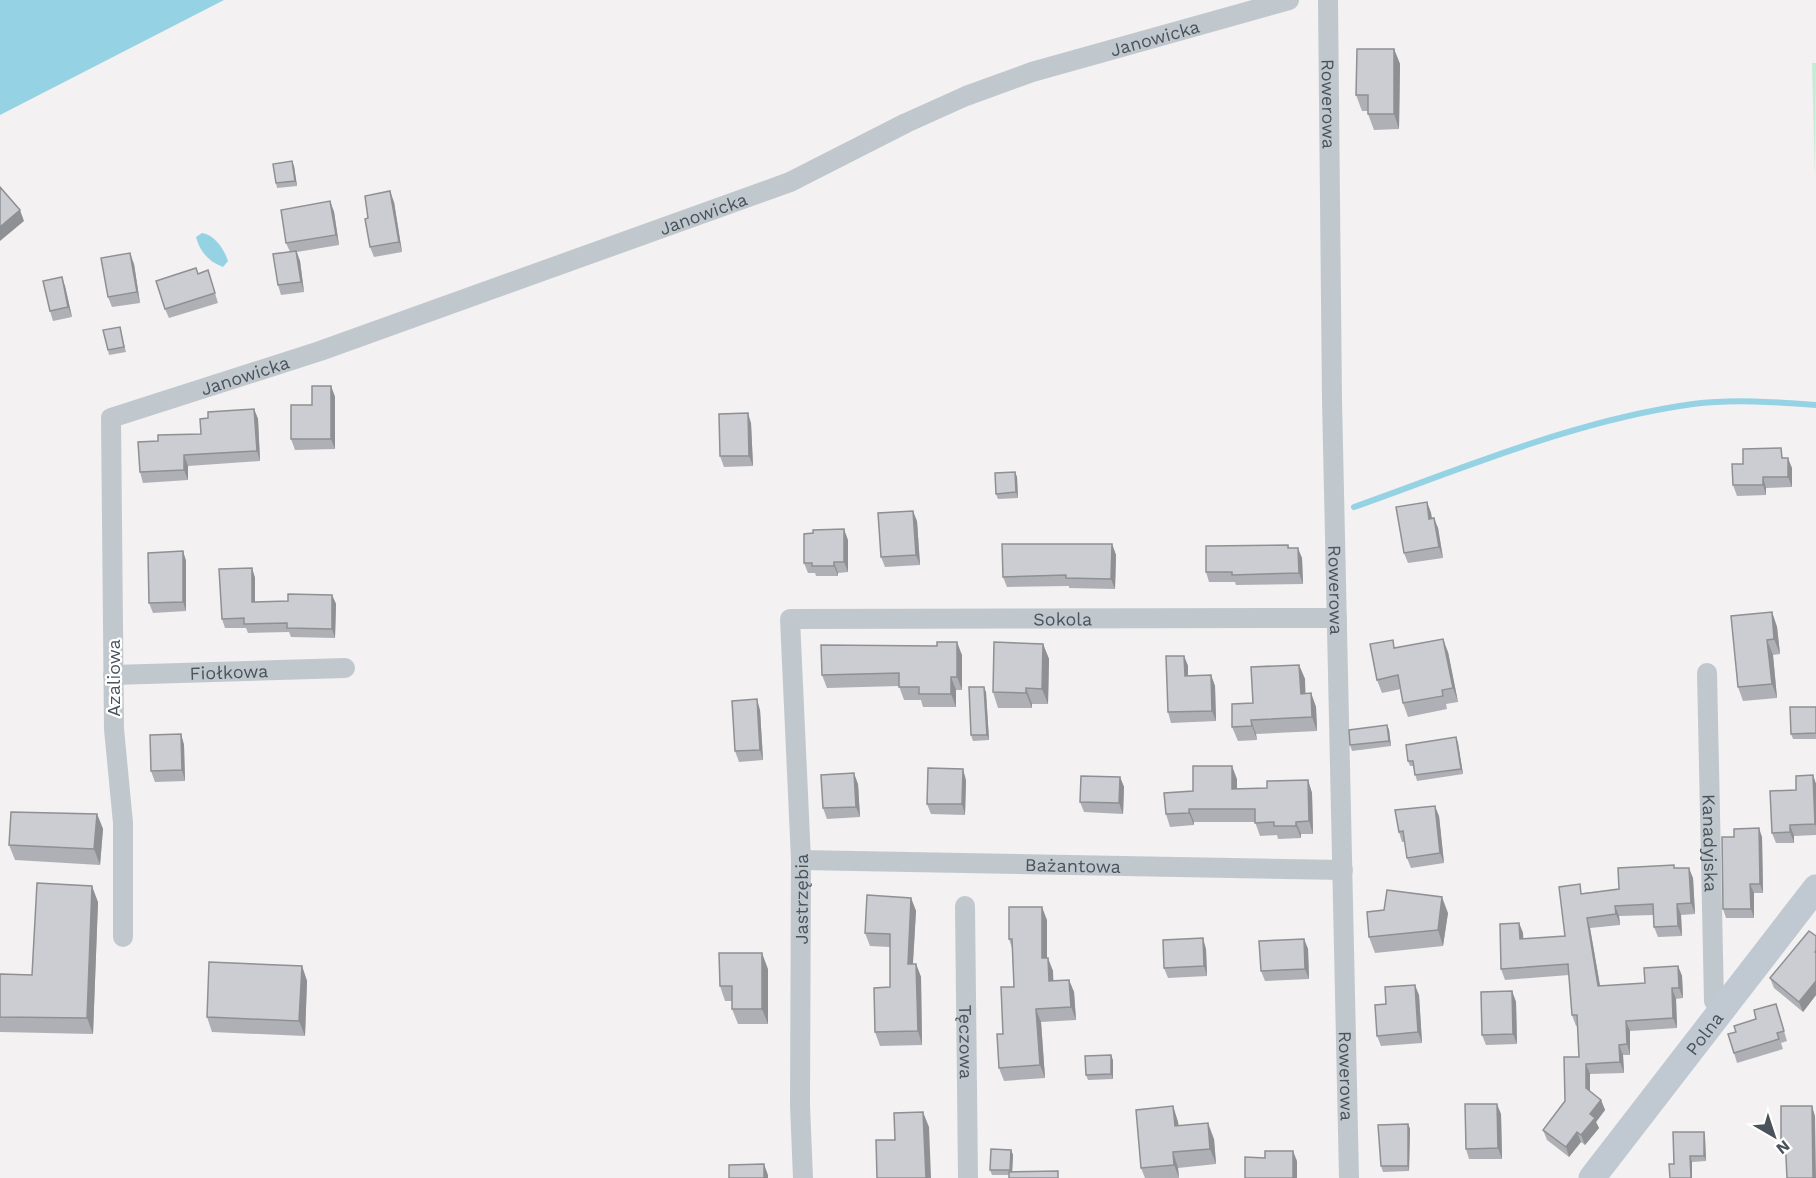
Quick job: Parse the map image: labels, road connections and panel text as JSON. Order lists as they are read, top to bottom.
{
  "streets": {
    "street": [
      "Janowicka",
      "Rowerowa",
      "Sokola",
      "Fiołkowa",
      "Azaliowa",
      "Kanadyjska",
      "Bażantowa",
      "Jastrzębia",
      "Polna",
      "Tęczowa"
    ]
  },
  "crossings": [
    ["Janowicka", "Azaliowa"],
    ["Rowerowa", "Sokola"],
    ["Rowerowa", "Bażantowa"],
    ["Sokola", "Jastrzębia"],
    ["Fiołkowa", "Azaliowa"],
    ["Kanadyjska", "Polna"],
    ["Bażantowa", "Jastrzębia"]
  ],
  "north": "bottom right"
}
